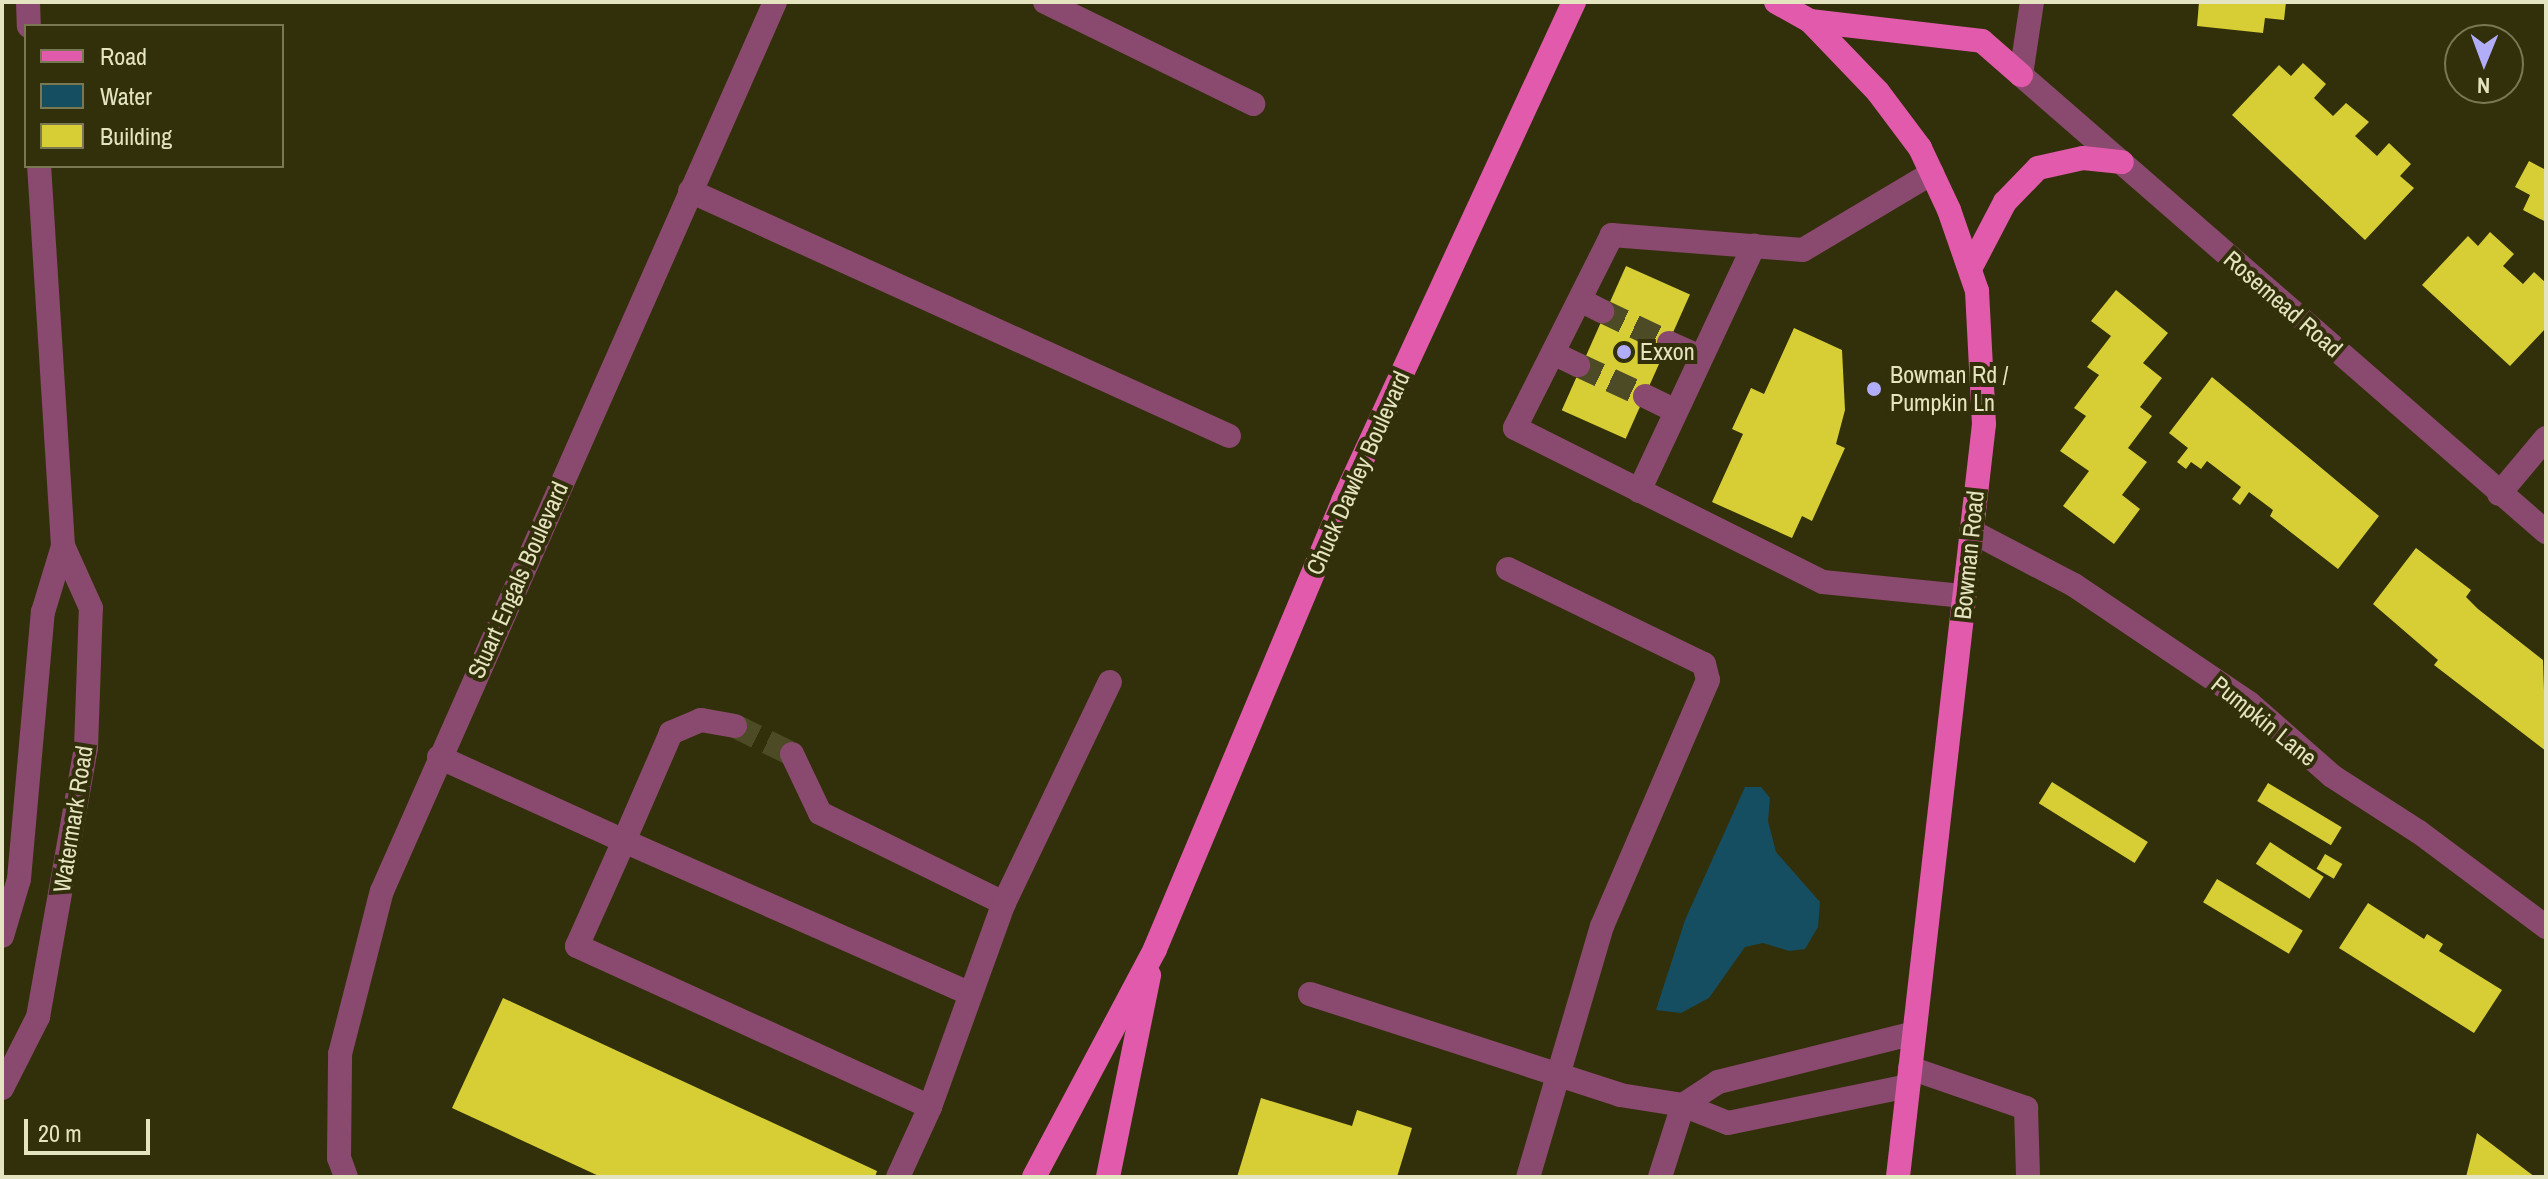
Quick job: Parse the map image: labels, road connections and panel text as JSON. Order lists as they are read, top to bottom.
{
  "streets": {
    "main road": ["Chuck Dawley Boulevard", "Bowman Road"],
    "street": [
      "Rosemead Road",
      "Stuart Engals Boulevard",
      "Pumpkin Lane",
      "Watermark Road"
    ]
  },
  "crossings": [
    ["Bowman Road", "Pumpkin Lane"]
  ],
  "places": ["Exxon", "Bowman Rd / Pumpkin Ln"],
  "legend": ["Road", "Water", "Building"],
  "scale_bar": "20 m",
  "north": "bottom"
}
